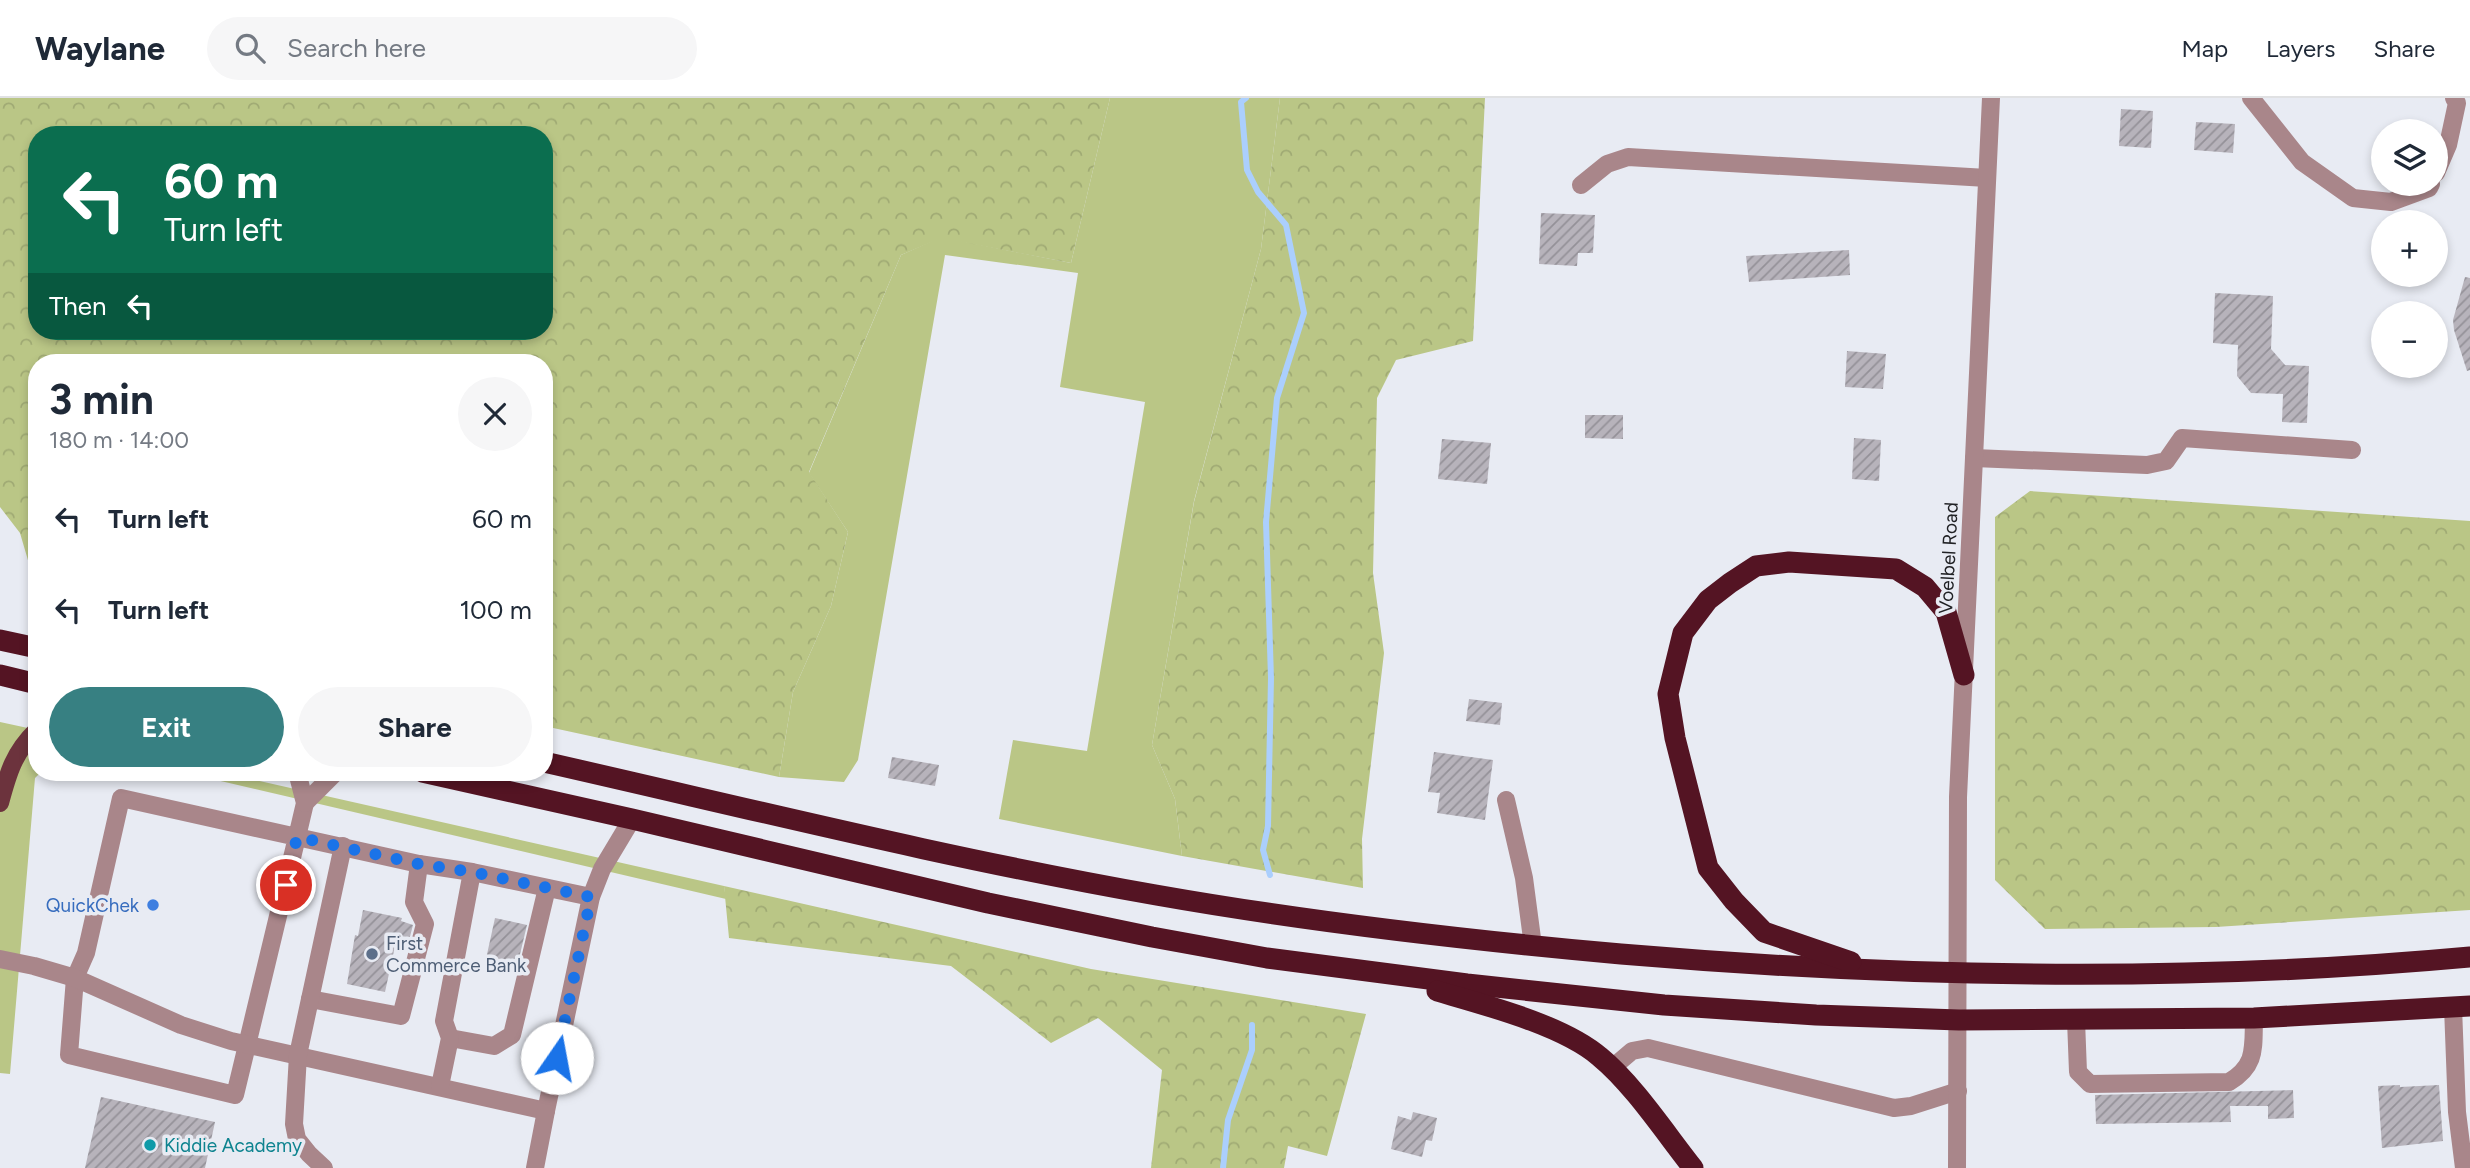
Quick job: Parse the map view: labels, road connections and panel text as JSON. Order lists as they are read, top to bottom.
{
  "streets": {
    "street": ["Voelbel Road"]
  },
  "places": ["QuickChek", "First Commerce Bank", "Kiddie Academy"],
  "page": {
    "header": "Waylane",
    "search": "Search here",
    "nav": ["Map", "Layers", "Share"],
    "map_buttons": ["+", "−"],
    "turn": ["60 m", "Turn left"],
    "then": "Then",
    "heading": ["3 min", "180 m · 14:00"],
    "list": [
      {
        "name": "Turn left",
        "value": "60 m"
      },
      {
        "name": "Turn left",
        "value": "100 m"
      }
    ],
    "buttons": ["Exit", "Share"]
  }
}
